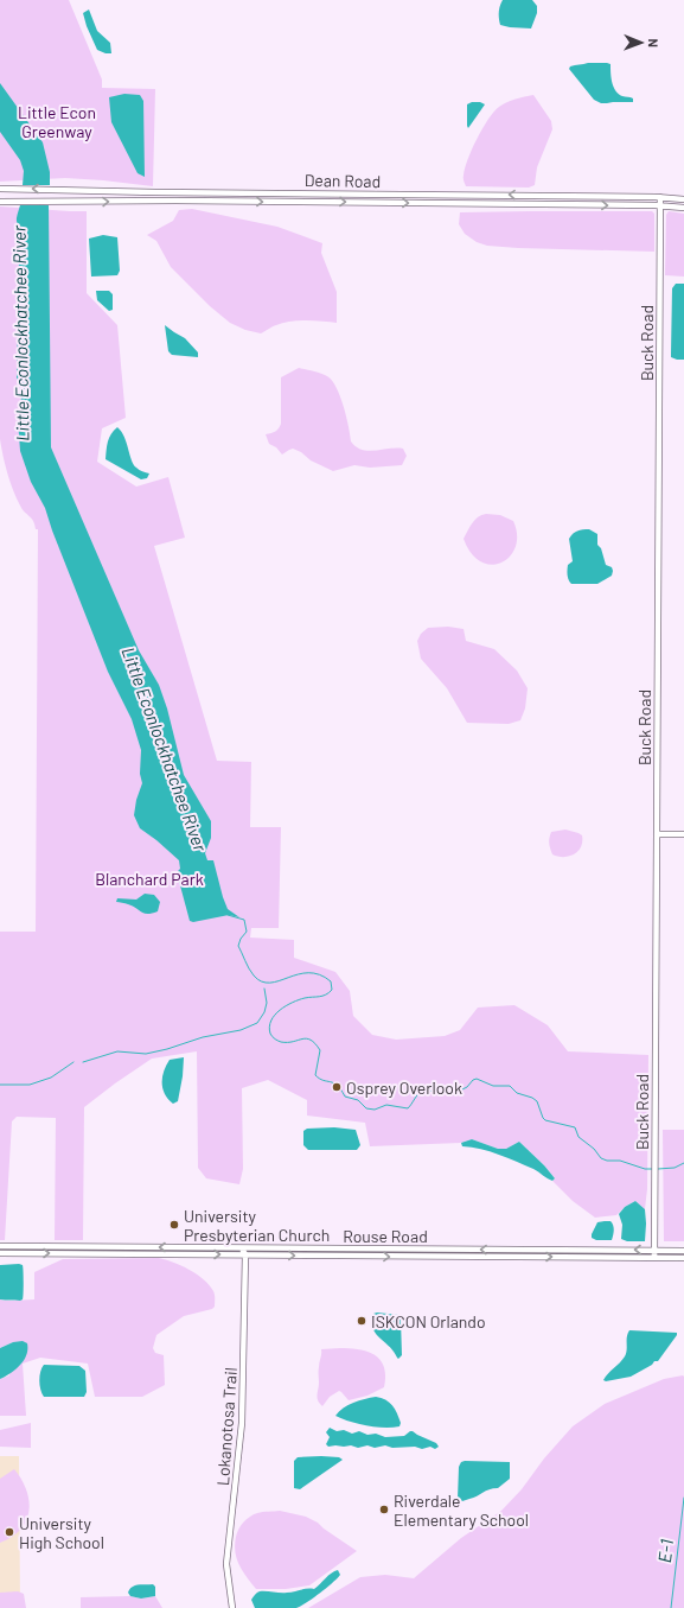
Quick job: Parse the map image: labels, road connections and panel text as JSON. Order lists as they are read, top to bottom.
{
  "streets": {
    "street": [
      "Dean Road",
      "Buck Road",
      "Rouse Road",
      "Lokanotosa Trail"
    ]
  },
  "crossings": [
    ["Dean Road", "Buck Road"],
    ["Buck Road", "Rouse Road"],
    ["Rouse Road", "Lokanotosa Trail"]
  ],
  "water": ["Little Econlockhatchee River", "E-1"],
  "parks": ["Little Econ Greenway", "Blanchard Park"],
  "places": [
    "Osprey Overlook",
    "University Presbyterian Church",
    "ISKCON Orlando",
    "Riverdale Elementary School",
    "University High School"
  ],
  "north": "right"
}
